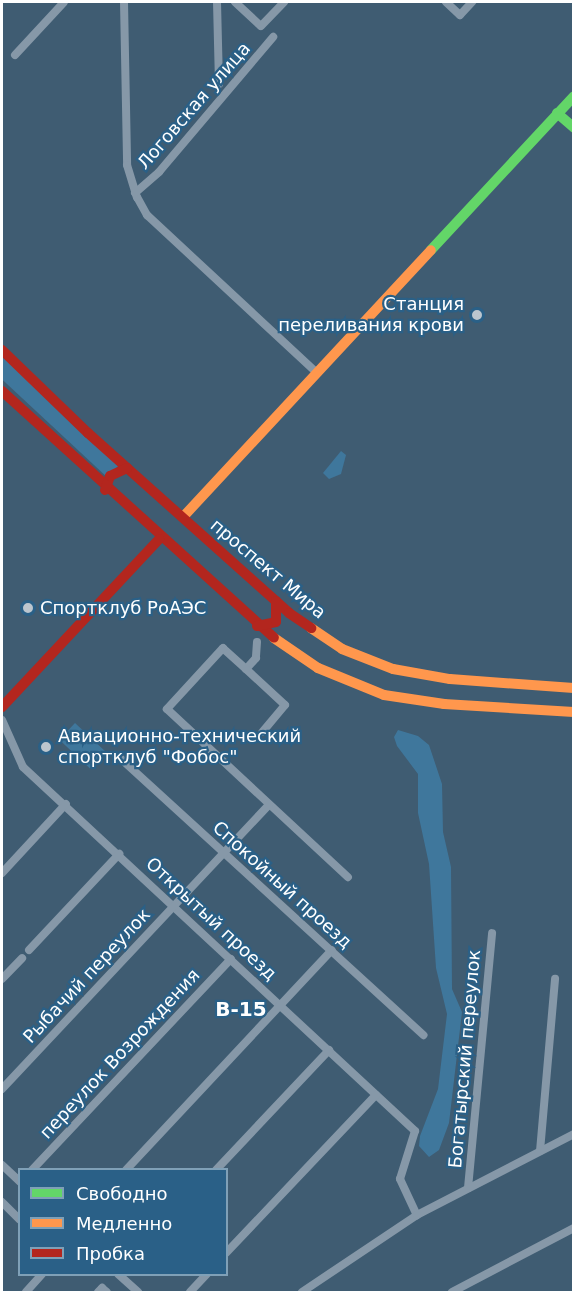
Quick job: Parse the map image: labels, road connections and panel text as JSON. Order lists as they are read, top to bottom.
{
  "streets": {
    "main road": ["проспект Мира"],
    "street": [
      "Логовская улица",
      "Спокойный проезд",
      "Открытый проезд",
      "Рыбачий переулок",
      "переулок Возрождения",
      "Богатырский переулок"
    ]
  },
  "crossings": [
    ["Спокойный проезд", "Рыбачий переулок"],
    ["Открытый проезд", "Рыбачий переулок"],
    ["Открытый проезд", "переулок Возрождения"]
  ],
  "districts": ["В-15"],
  "places": ["Станция переливания крови", "Спортклуб РоАЭС", "Авиационно-технический спортклуб \"Фобос\""],
  "legend": ["Свободно", "Медленно", "Пробка"]
}
